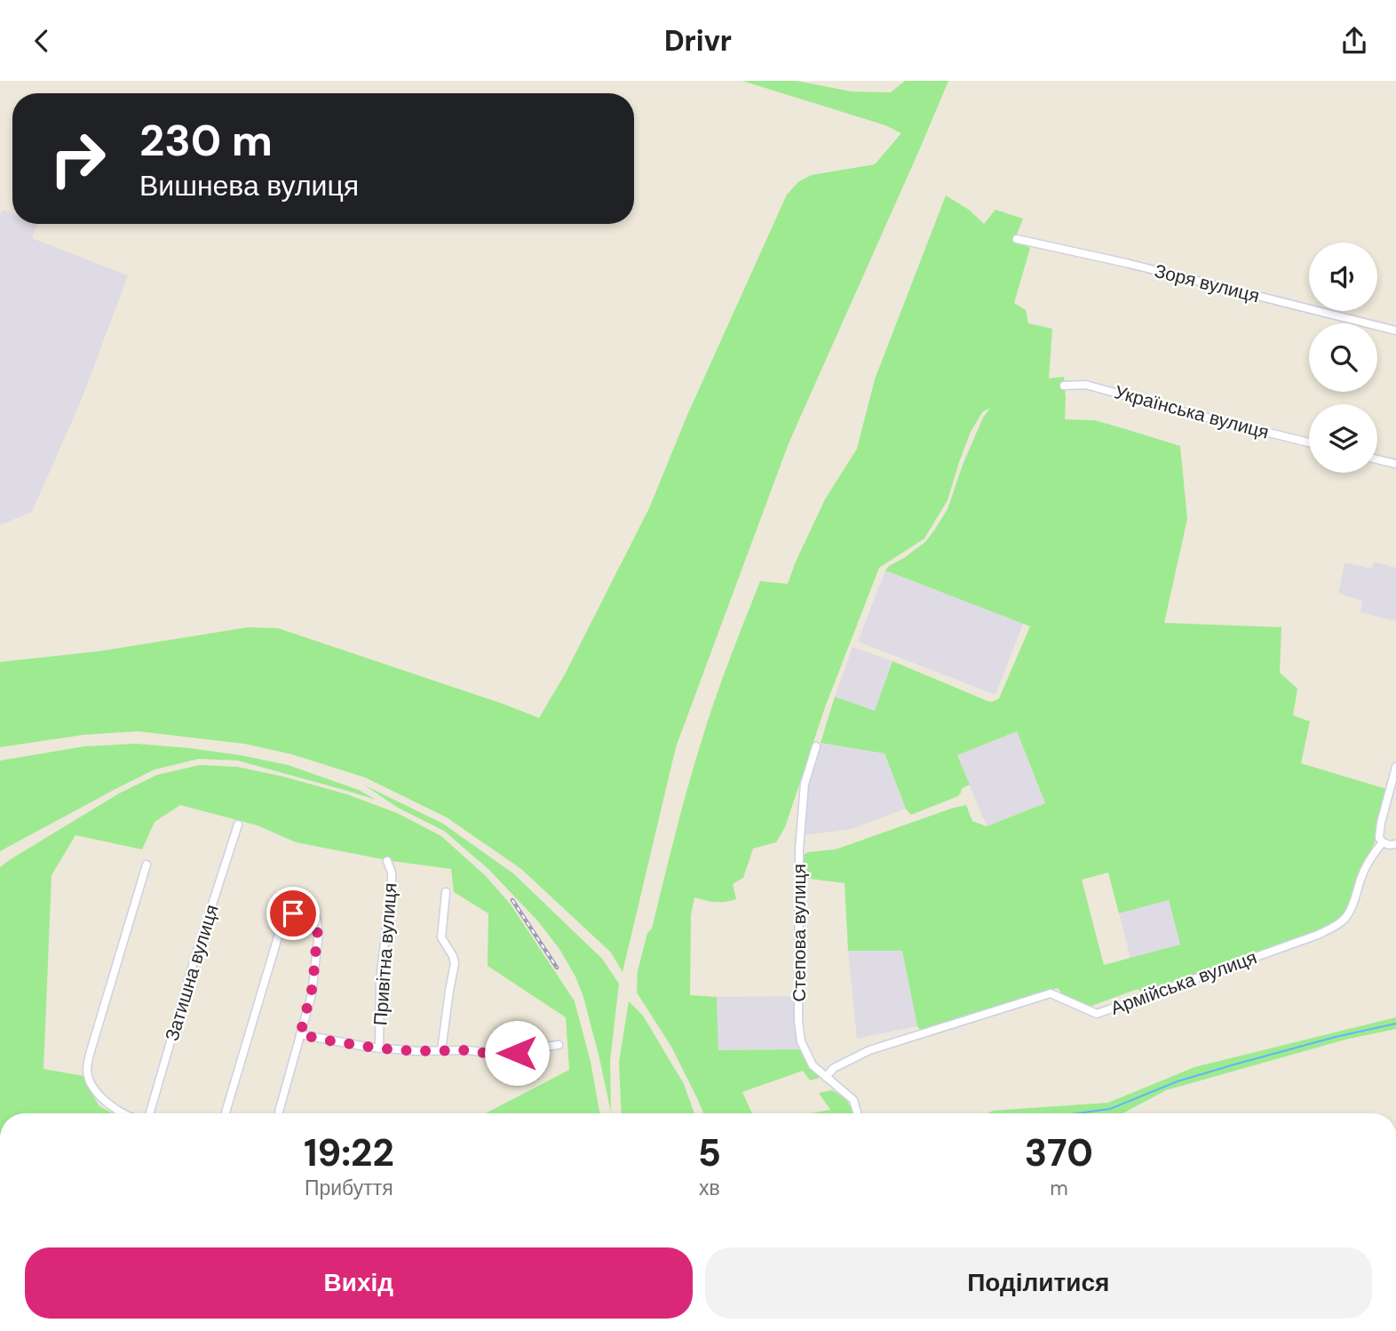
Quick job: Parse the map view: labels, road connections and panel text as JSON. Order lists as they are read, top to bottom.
{
  "streets": {
    "street": [
      "Зоря вулиця",
      "Українська вулиця",
      "Степова вулиця",
      "Привітна вулиця",
      "Затишна вулиця",
      "Армійська вулиця"
    ]
  },
  "crossings": [
    ["Степова вулиця", "Армійська вулиця"]
  ],
  "page": {
    "header": "Drivr",
    "turn": ["230 m", "Вишнева вулиця"],
    "eta": [
      "19:22",
      "Прибуття",
      "5",
      "хв",
      "370",
      "m"
    ],
    "buttons": ["Вихід", "Поділитися"]
  }
}
